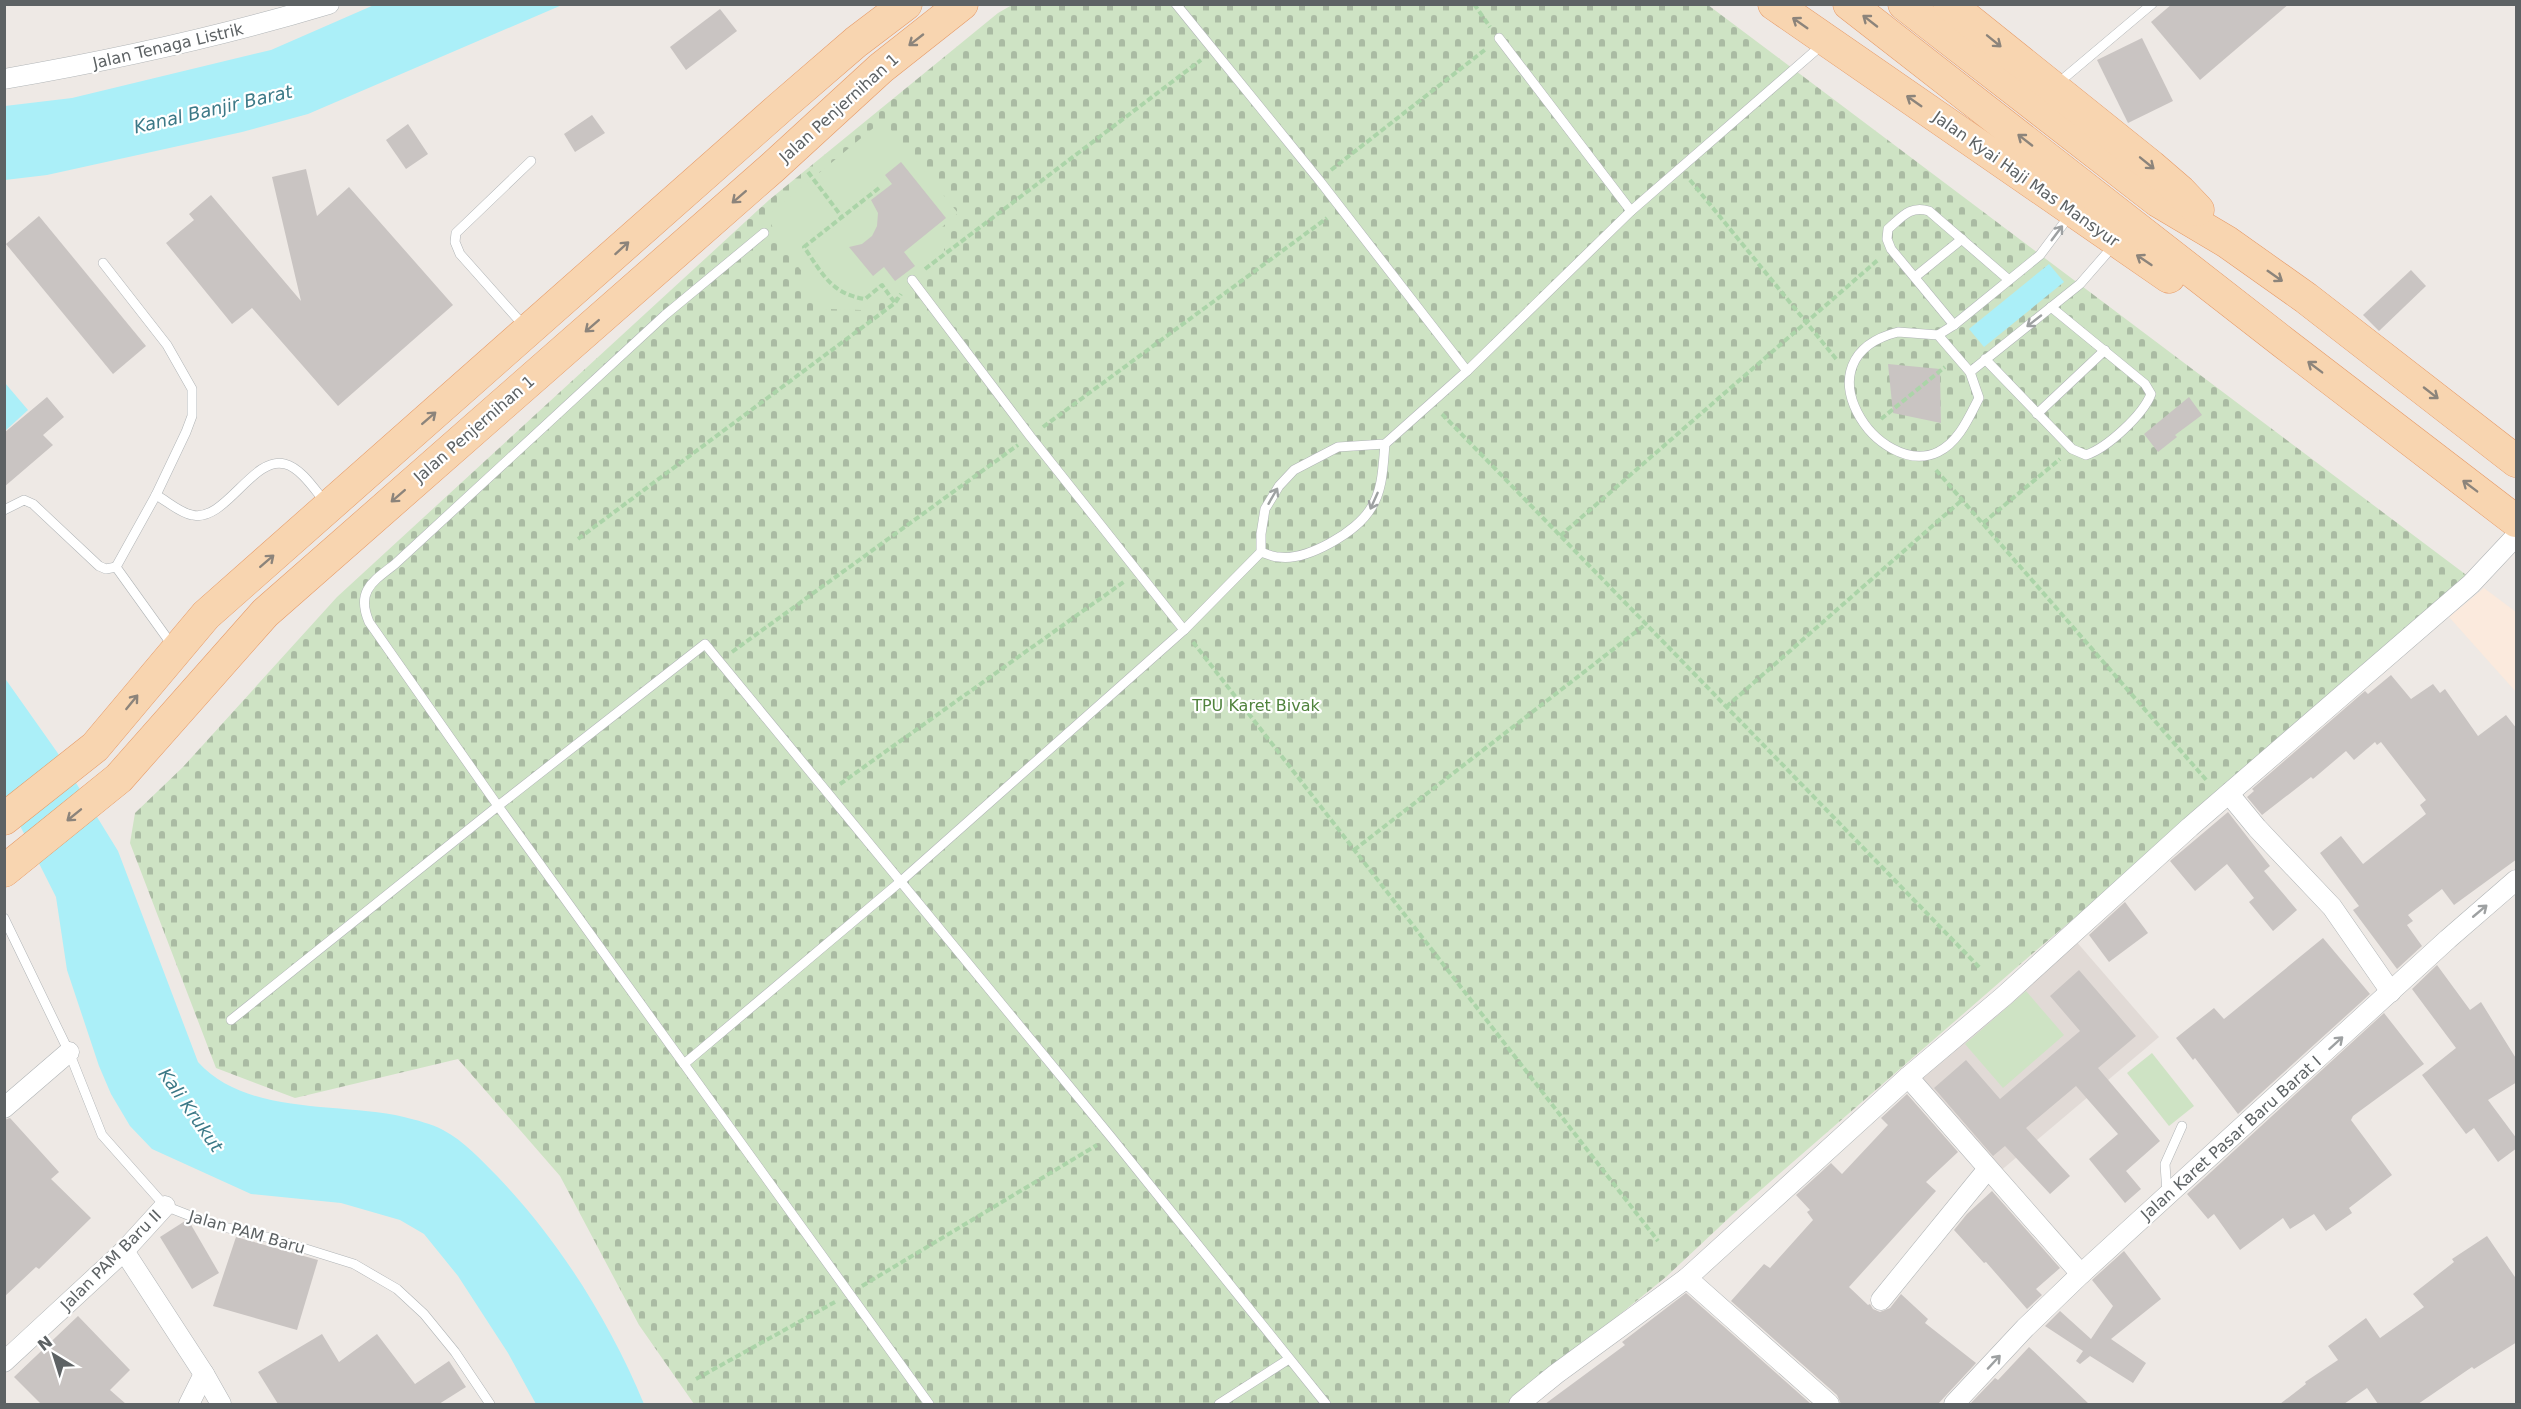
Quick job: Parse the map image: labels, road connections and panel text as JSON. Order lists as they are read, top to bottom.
{
  "streets": {
    "main road": ["Jalan Penjernihan 1", "Jalan Kyai Haji Mas Mansyur"],
    "street": ["Jalan Tenaga Listrik", "Jalan Karet Pasar Baru Barat I", "Jalan PAM Baru II"],
    "lane": ["Jalan PAM Baru"]
  },
  "crossings": [
    ["Jalan PAM Baru", "Jalan PAM Baru II"]
  ],
  "one_way": ["Jalan Karet Pasar Baru Barat I"],
  "water": ["Kanal Banjir Barat", "Kali Krukut"],
  "parks": ["TPU Karet Bivak"],
  "north": "top left"
}
